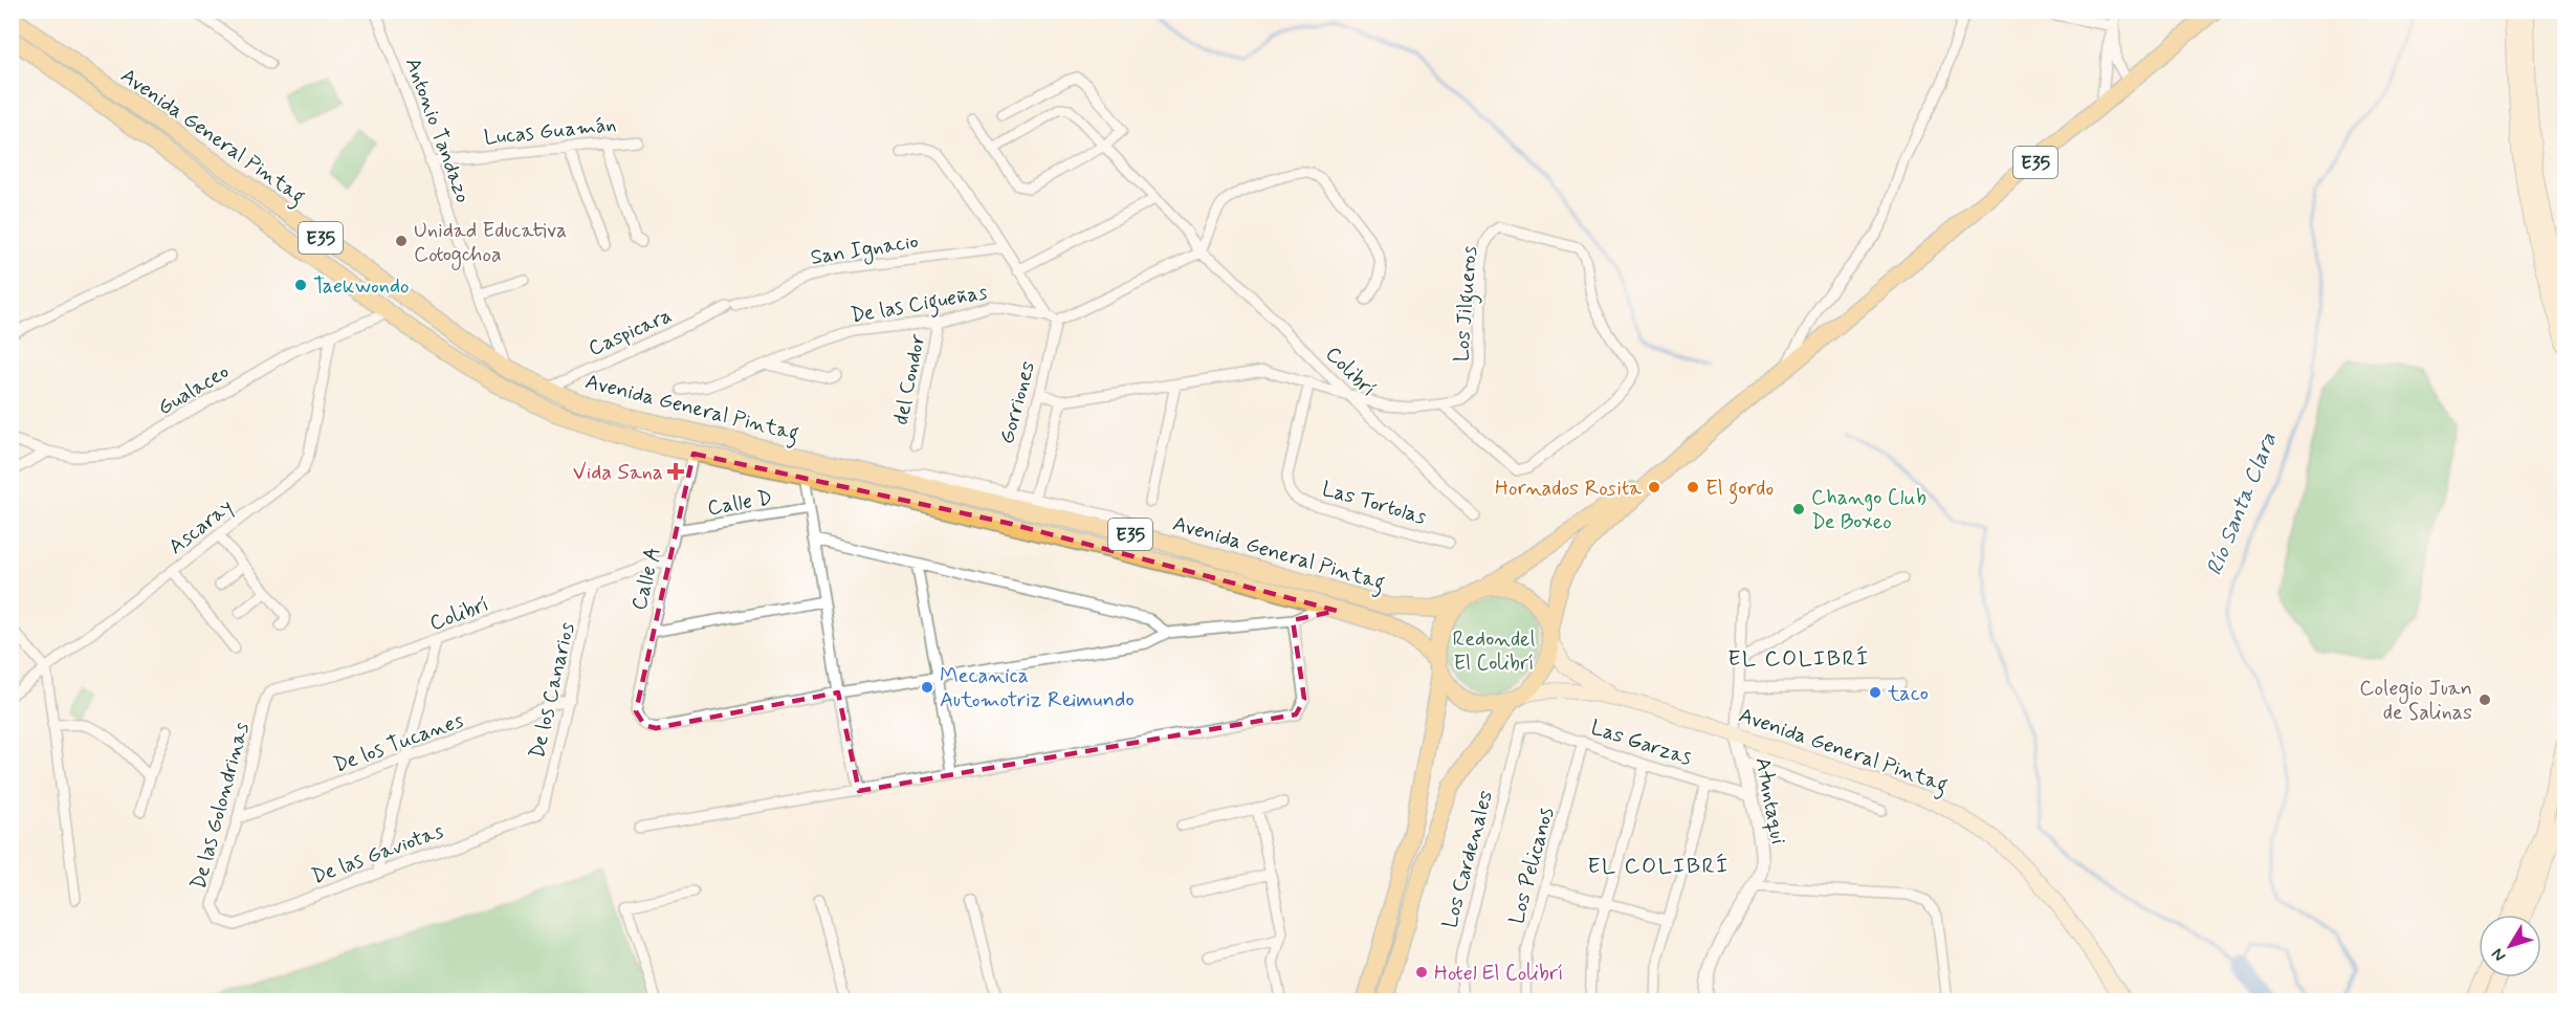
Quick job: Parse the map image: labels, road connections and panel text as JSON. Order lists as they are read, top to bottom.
{
  "streets": {
    "highway": ["Avenida General Pintag", "E35"],
    "street": [
      "Antonio Tandazo",
      "Lucas Guamán",
      "San Ignacio",
      "De las Cigueñas",
      "Los Jilgueros",
      "Caspicara",
      "Colibrí",
      "del Condor",
      "Gualaceo",
      "Gorriones",
      "Calle D",
      "Las Tortolas",
      "Ascaray",
      "Calle A",
      "De los Canarios",
      "De los Tucanes",
      "Las Garzas",
      "Atuntaqui",
      "De las Golondrinas",
      "De las Gaviotas",
      "Los Cardenales",
      "Los Pelicanos"
    ]
  },
  "crossings": [
    ["Antonio Tandazo", "Lucas Guamán"],
    ["Antonio Tandazo", "Avenida General Pintag"],
    ["Avenida General Pintag", "E35"],
    ["Avenida General Pintag", "Caspicara"],
    ["Avenida General Pintag", "Gualaceo"],
    ["Avenida General Pintag", "Calle A"],
    ["Avenida General Pintag", "Atuntaqui"],
    ["San Ignacio", "Caspicara"],
    ["De las Cigueñas", "del Condor"],
    ["De las Cigueñas", "Gorriones"],
    ["Los Jilgueros", "Colibrí"],
    ["Los Jilgueros", "Gorriones"],
    ["Los Jilgueros", "Las Tortolas"],
    ["Colibrí", "Calle A"],
    ["Colibrí", "De los Canarios"],
    ["Colibrí", "De las Golondrinas"],
    ["Gualaceo", "Ascaray"],
    ["Calle D", "Calle A"],
    ["De los Canarios", "De los Tucanes"],
    ["De los Canarios", "De las Gaviotas"],
    ["De los Tucanes", "De las Golondrinas"],
    ["Las Garzas", "Atuntaqui"],
    ["Las Garzas", "Los Cardenales"],
    ["Las Garzas", "Los Pelicanos"],
    ["De las Golondrinas", "De las Gaviotas"]
  ],
  "districts": ["EL COLIBRÍ", "EL COLIBRÍ"],
  "water": ["Río Santa Clara"],
  "parks": ["Redondel El Colibrí"],
  "places": {
    "other": [
      "Unidad Educativa Cotogchoa",
      "Taekwondo",
      "Hornados Rosita",
      "El gordo",
      "Chango Club De Boxeo",
      "Mecanica Automotriz Reimundo",
      "taco",
      "Colegio Juan de Salinas",
      "Hotel El Colibrí"
    ],
    "health": ["Vida Sana"]
  },
  "north": "bottom left"
}
